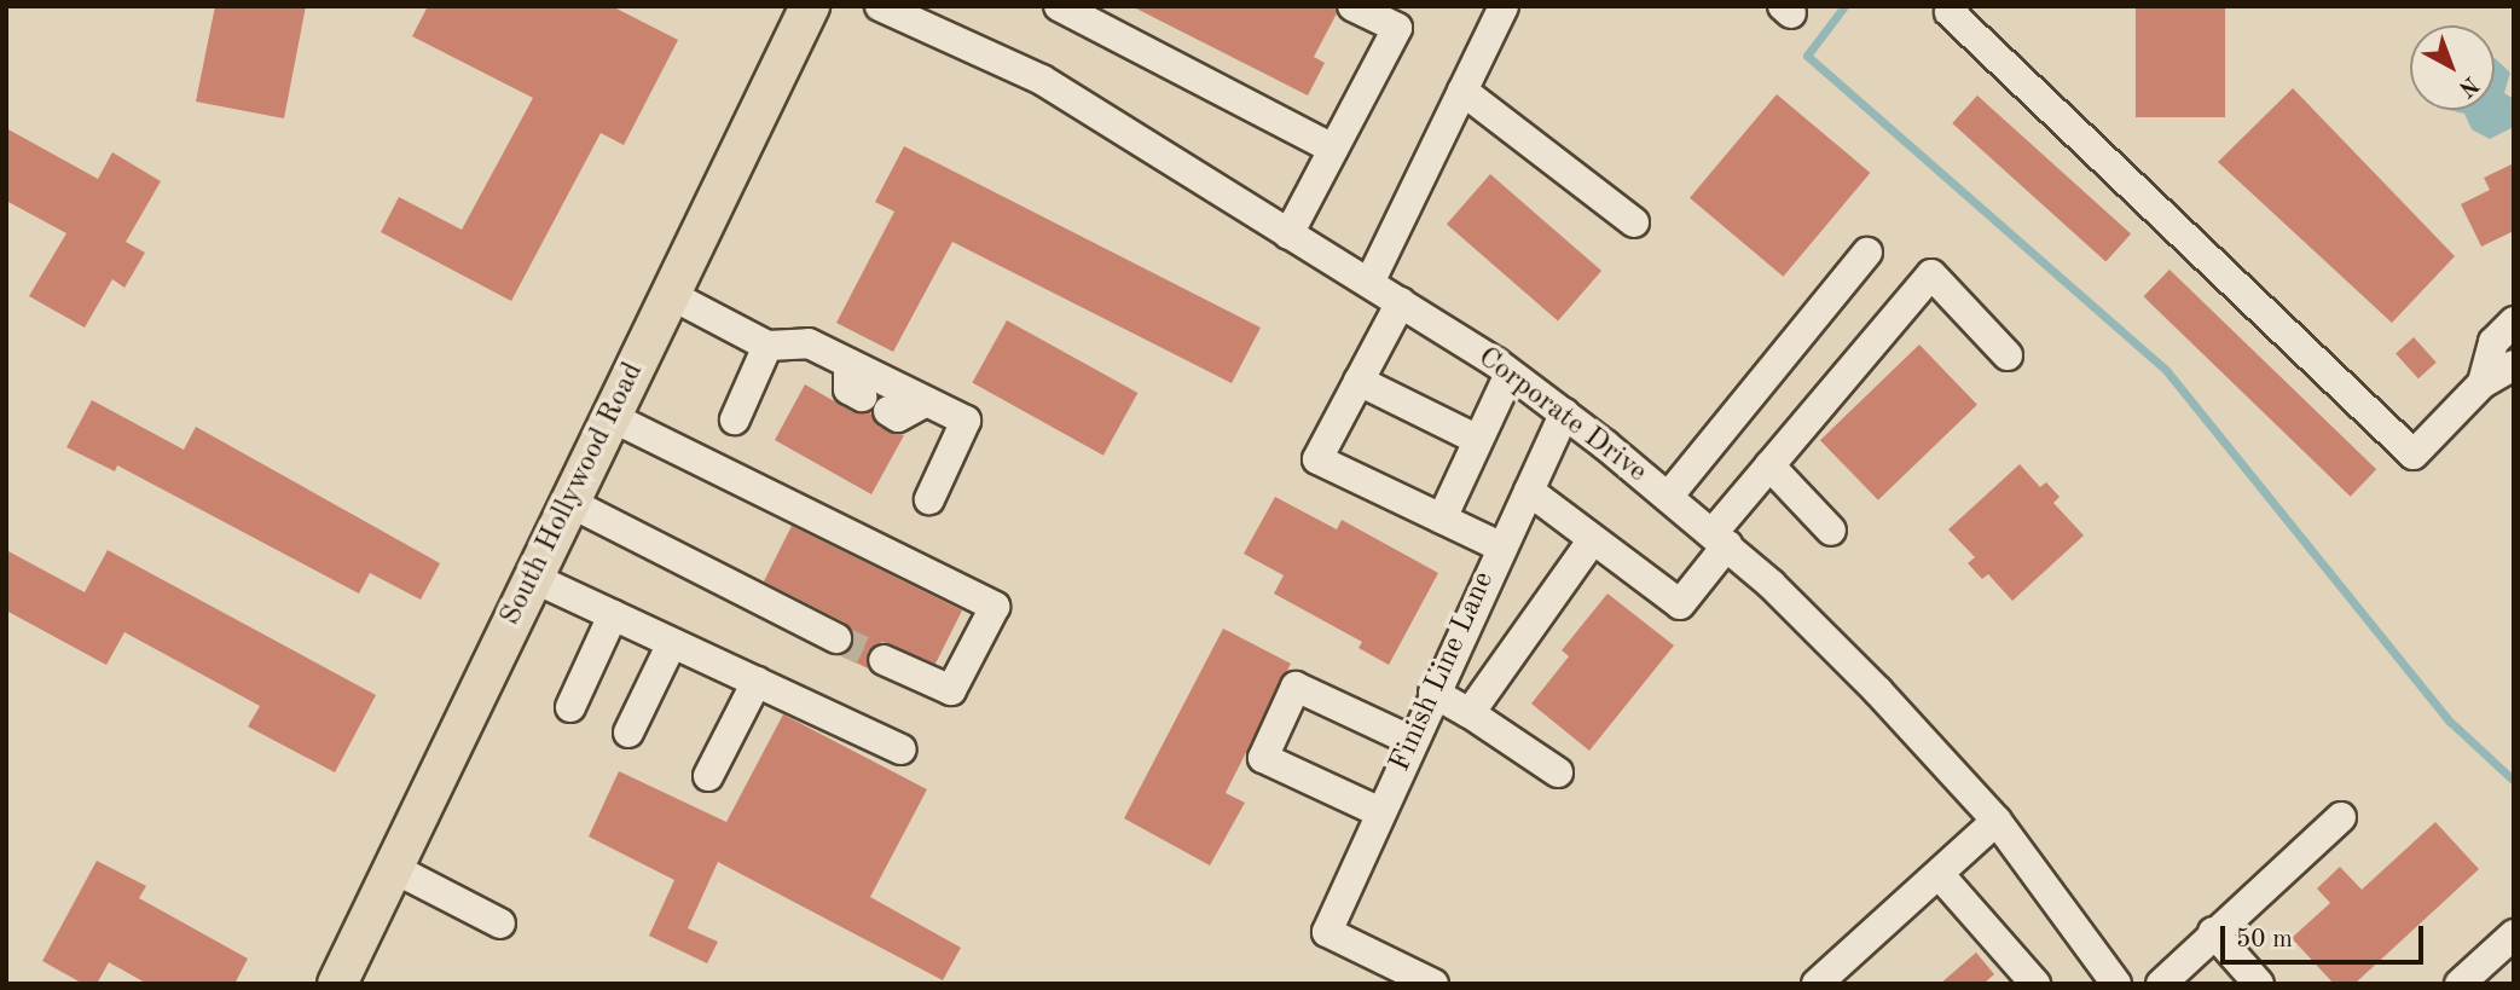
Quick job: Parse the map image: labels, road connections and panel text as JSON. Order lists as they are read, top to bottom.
{
  "streets": {
    "main road": ["South Hollywood Road"],
    "street": ["Corporate Drive", "Finish Line Lane"]
  },
  "crossings": [
    ["Corporate Drive", "Finish Line Lane"]
  ],
  "scale_bar": "50 m",
  "north": "bottom right"
}
